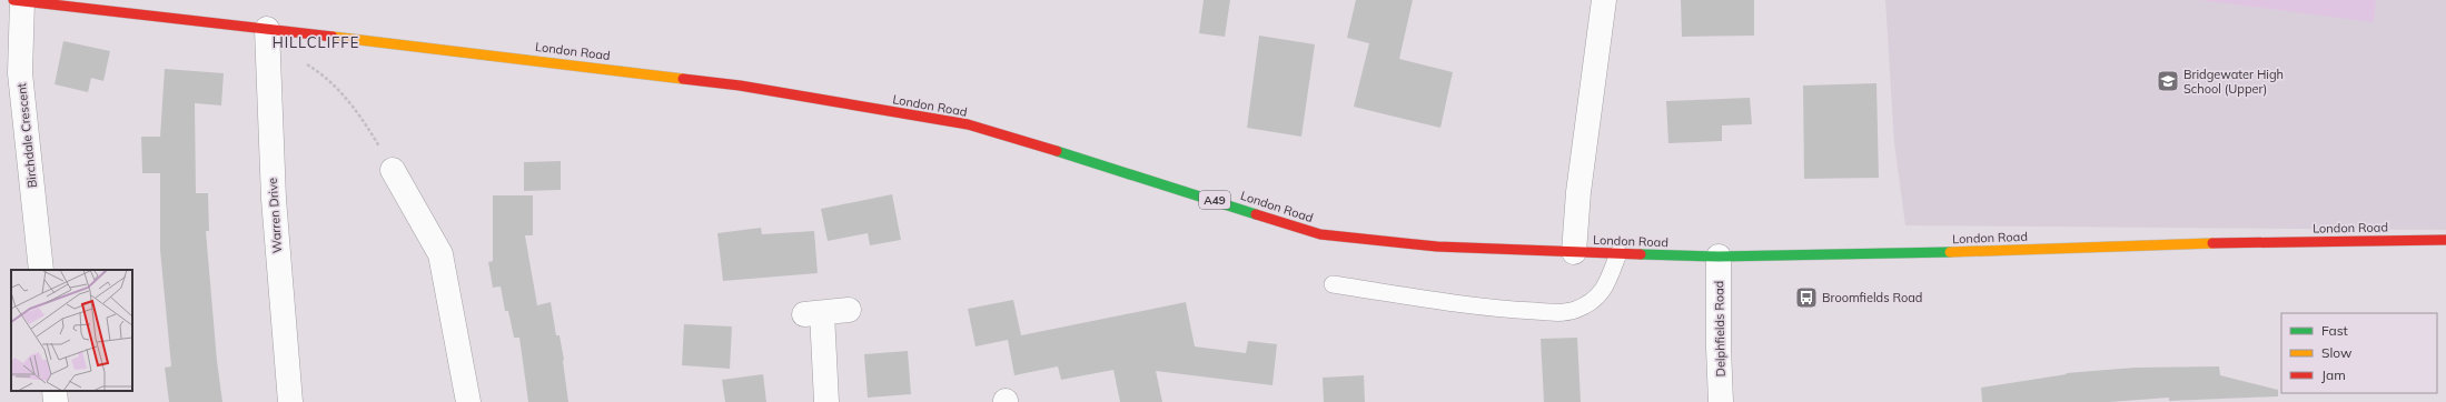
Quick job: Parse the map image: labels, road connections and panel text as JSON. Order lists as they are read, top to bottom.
{
  "streets": {
    "highway": ["London Road", "A49"],
    "street": ["Birchdale Crescent", "Warren Drive", "Delphfields Road"]
  },
  "crossings": [
    ["London Road", "Birchdale Crescent"],
    ["London Road", "Warren Drive"],
    ["London Road", "Delphfields Road"]
  ],
  "districts": ["HILLCLIFFE"],
  "places": {
    "school or university": ["Bridgewater High School (Upper)"],
    "bus stop": ["Broomfields Road"]
  },
  "legend": ["Fast", "Slow", "Jam"]
}
